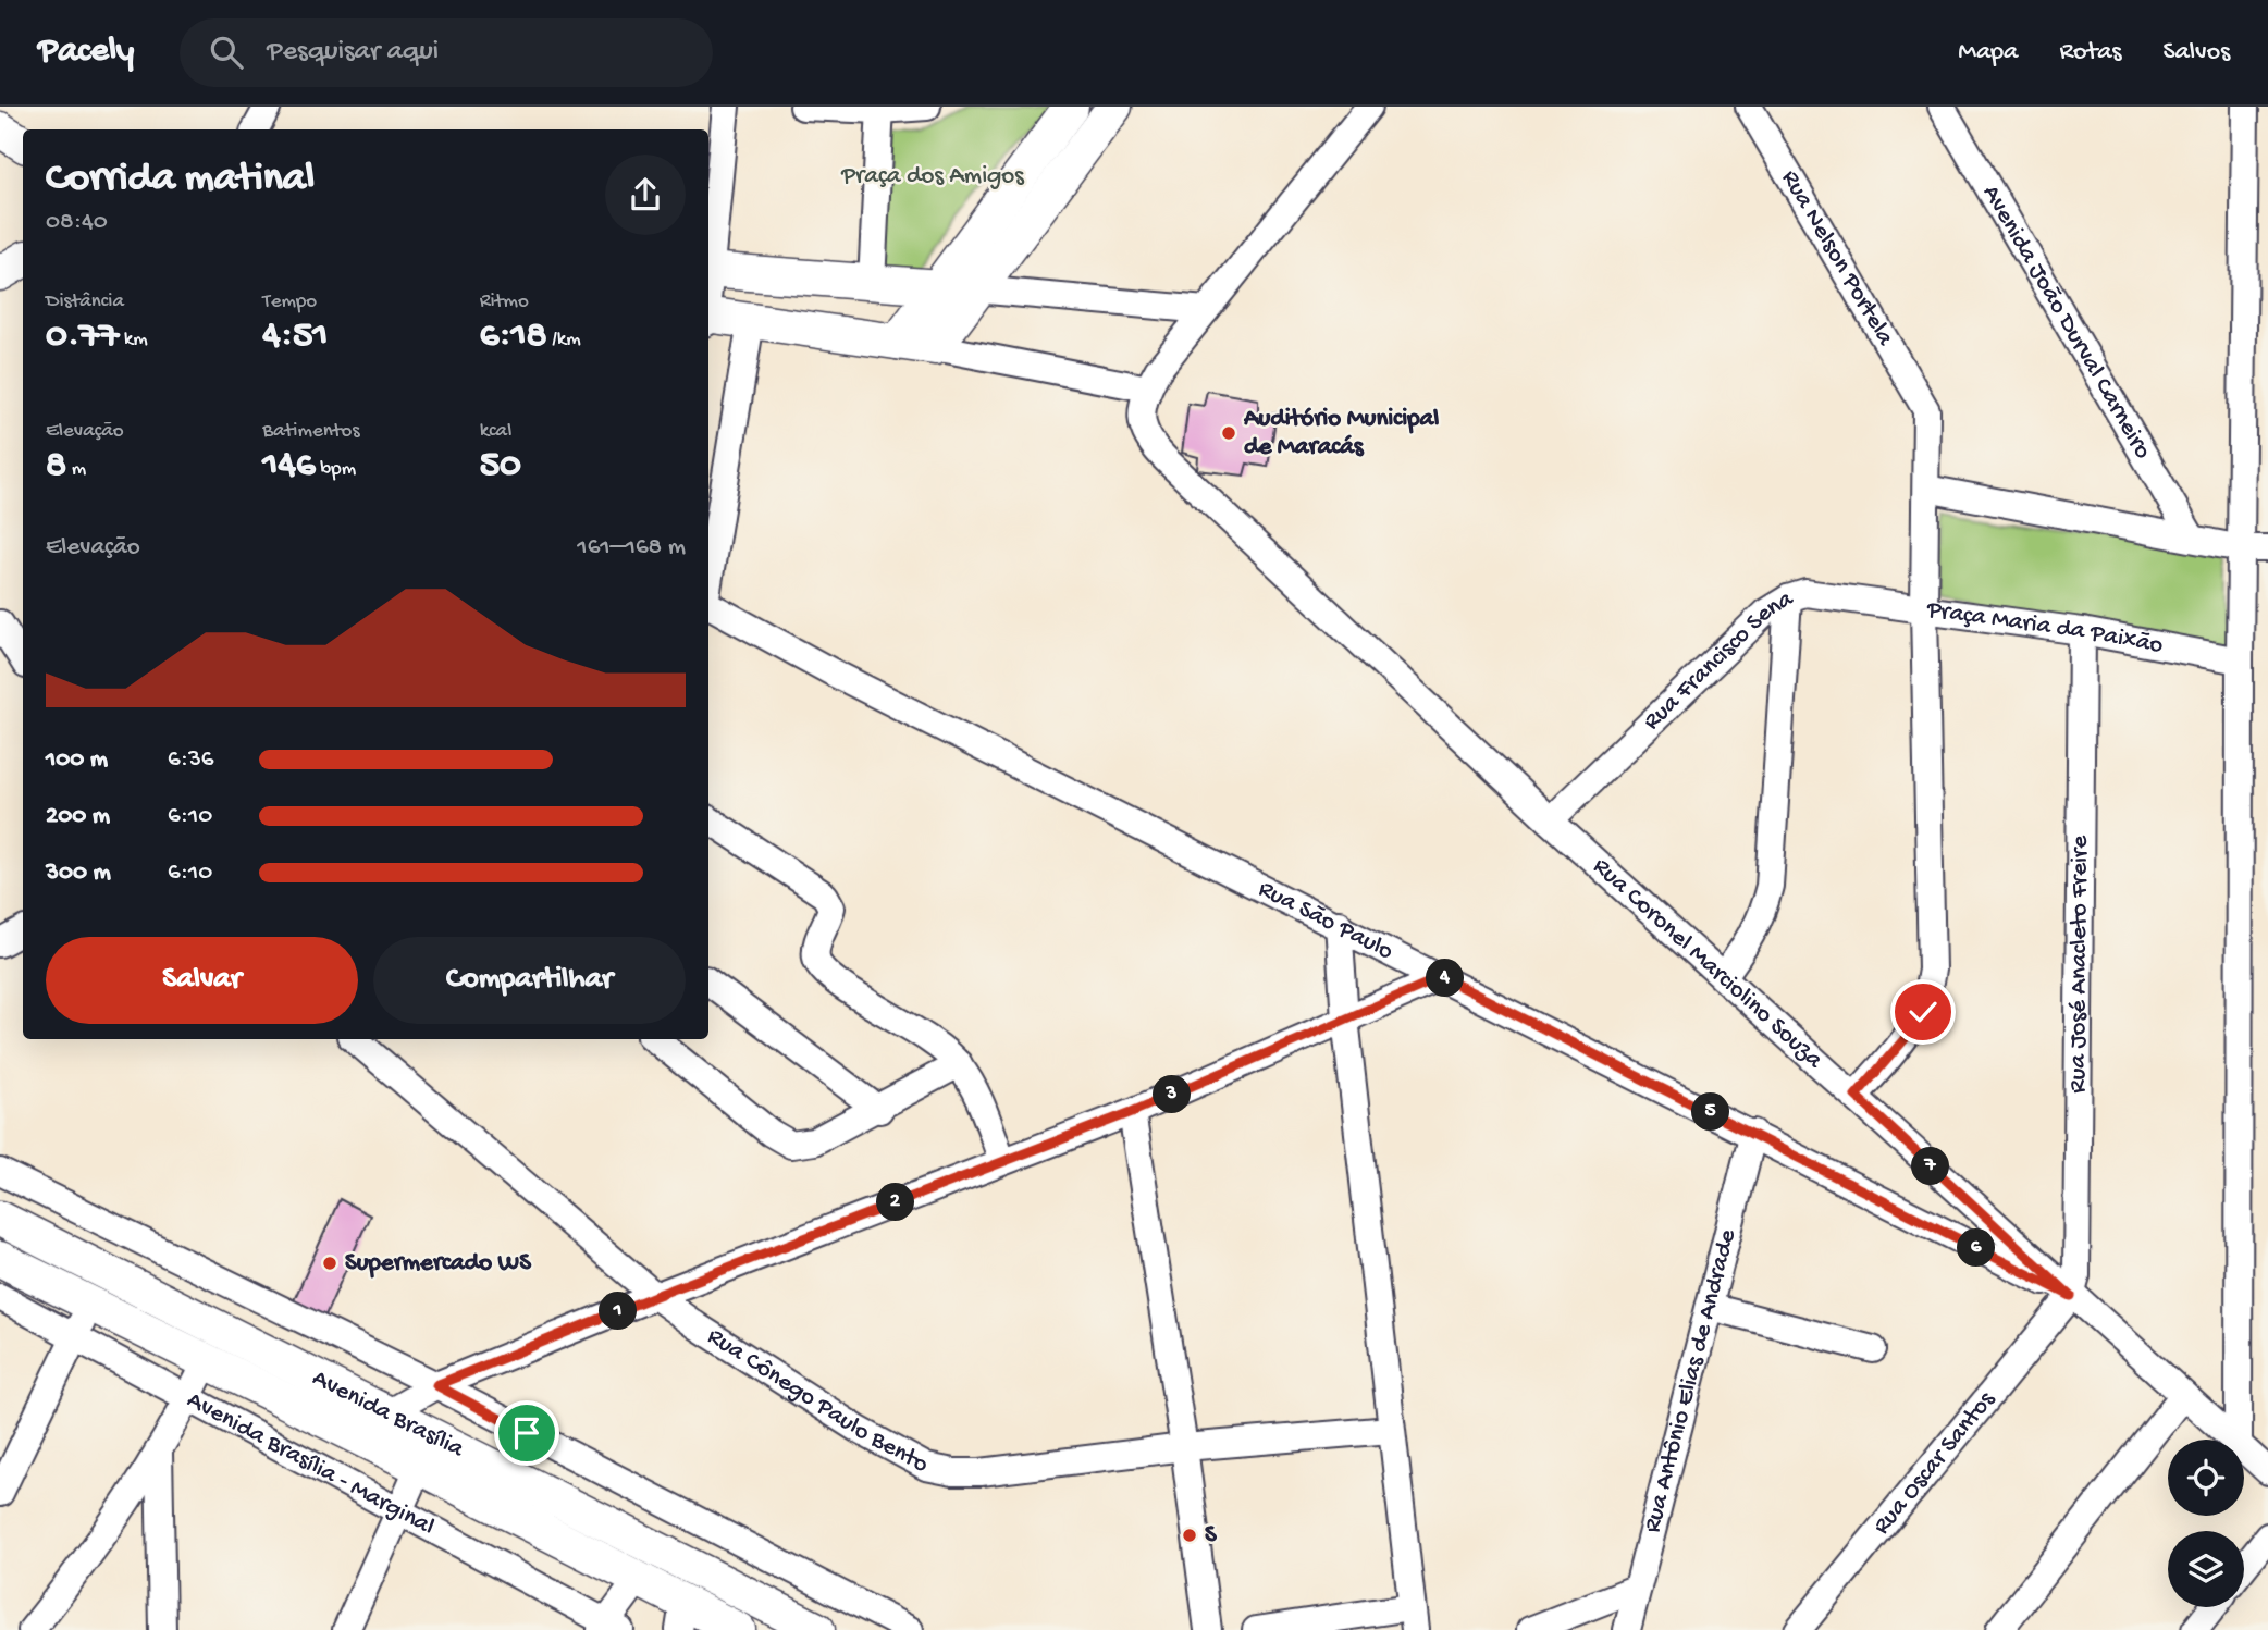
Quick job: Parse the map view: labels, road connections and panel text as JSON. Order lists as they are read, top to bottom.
{
  "streets": {
    "main road": ["Avenida Brasília"],
    "street": [
      "Rua Nelson Portela",
      "Avenida João Durval Carneiro",
      "Praça Maria da Paixão",
      "Rua Francisco Sena",
      "Rua São Paulo",
      "Rua Coronel Marciolino Souza",
      "Rua José Anacleto Freire",
      "Rua Antônio Elias de Andrade",
      "Rua Cônego Paulo Bento",
      "Rua Oscar Santos",
      "Avenida Brasília - Marginal"
    ]
  },
  "crossings": [
    ["Rua Nelson Portela", "Praça Maria da Paixão"],
    ["Praça Maria da Paixão", "Rua Francisco Sena"],
    ["Praça Maria da Paixão", "Rua José Anacleto Freire"],
    ["Rua Francisco Sena", "Rua Coronel Marciolino Souza"],
    ["Rua São Paulo", "Rua Coronel Marciolino Souza"],
    ["Rua São Paulo", "Rua José Anacleto Freire"],
    ["Rua São Paulo", "Rua Antônio Elias de Andrade"],
    ["Rua São Paulo", "Rua Oscar Santos"],
    ["Rua Coronel Marciolino Souza", "Rua José Anacleto Freire"],
    ["Rua Coronel Marciolino Souza", "Rua Oscar Santos"],
    ["Rua José Anacleto Freire", "Rua Oscar Santos"]
  ],
  "parks": ["Praça dos Amigos"],
  "places": ["Auditório Municipal de Maracás", "Supermercado WS", "S"],
  "page": {
    "header": "Pacely",
    "search": "Pesquisar aqui",
    "nav": ["Mapa", "Rotas", "Salvos"],
    "heading": ["Corrida matinal", "08:40"],
    "stats": [
      ["Distância", "0.77 km"],
      ["Tempo", "4:51"],
      ["Ritmo", "6:18 /km"],
      ["Elevação", "8 m"],
      ["Batimentos", "146 bpm"],
      ["kcal", "50"]
    ],
    "chart": ["Elevação", "161–168 m"],
    "list": [
      {
        "name": "100 m",
        "note": "6:36"
      },
      {
        "name": "200 m",
        "note": "6:10"
      },
      {
        "name": "300 m",
        "note": "6:10"
      }
    ],
    "buttons": ["Salvar", "Compartilhar"],
    "pins": [
      "4",
      "3",
      "5",
      "7",
      "2",
      "6",
      "1"
    ]
  }
}
